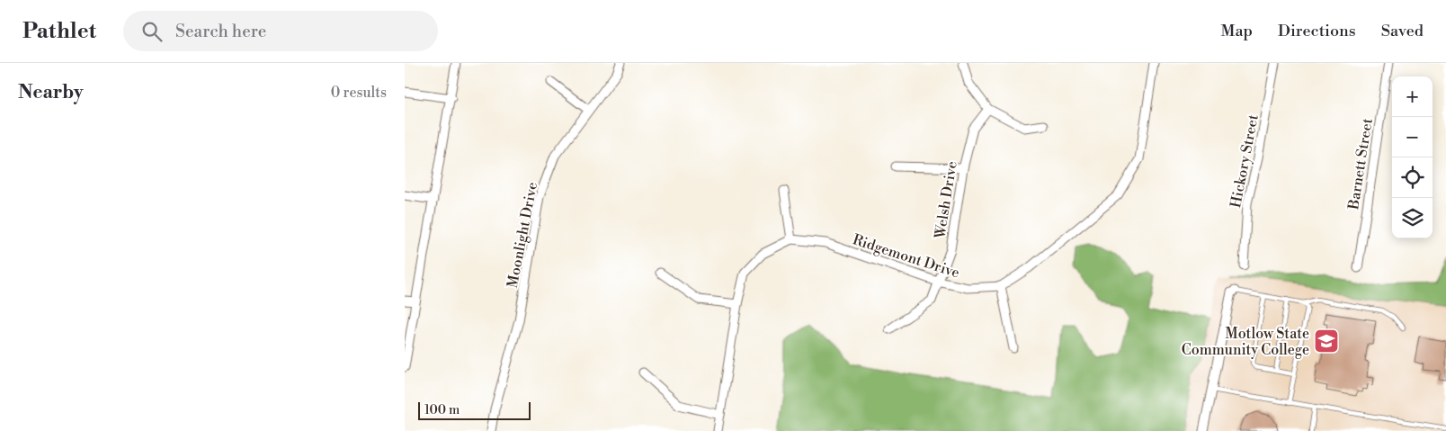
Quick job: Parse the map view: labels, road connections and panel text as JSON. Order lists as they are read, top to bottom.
{
  "streets": {
    "street": [
      "Hickory Street",
      "Barnett Street",
      "Welsh Drive",
      "Moonlight Drive",
      "Ridgemont Drive"
    ]
  },
  "crossings": [
    ["Welsh Drive", "Ridgemont Drive"]
  ],
  "places": {
    "school or university": ["Motlow State Community College"]
  },
  "scale_bar": "100 m",
  "page": {
    "header": "Pathlet",
    "search": "Search here",
    "nav": ["Map", "Directions", "Saved"],
    "heading": ["Nearby", "0 results"],
    "map_buttons": ["+", "−"],
    "scale": "100 m"
  }
}
